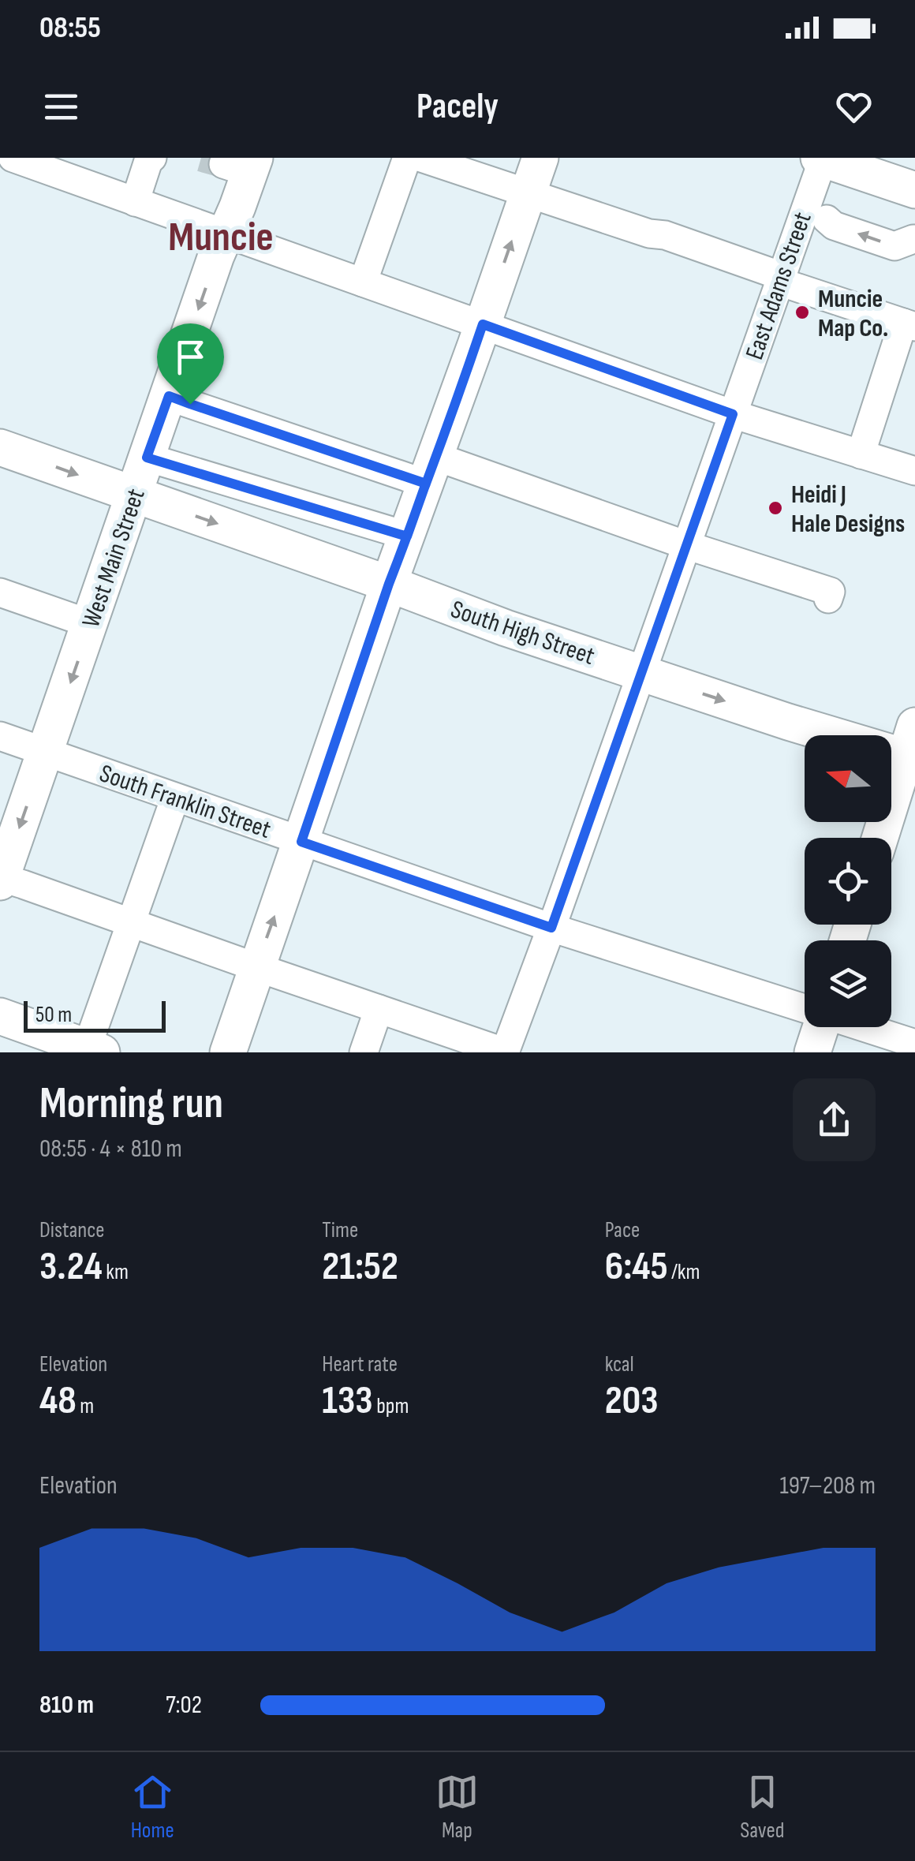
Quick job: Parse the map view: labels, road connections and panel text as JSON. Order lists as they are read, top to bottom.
{
  "streets": {
    "main road": ["West Main Street", "South High Street"],
    "street": ["East Adams Street", "South Franklin Street"]
  },
  "crossings": [
    ["East Adams Street", "South High Street"],
    ["East Adams Street", "South Franklin Street"],
    ["West Main Street", "South High Street"],
    ["West Main Street", "South Franklin Street"]
  ],
  "one_way": ["South High Street"],
  "districts": ["Muncie"],
  "places": ["Muncie Map Co.", "Heidi J Hale Designs"],
  "scale_bar": "50 m",
  "north": "left",
  "page": {
    "status": "08:55",
    "header": "Pacely",
    "scale": "50 m",
    "heading": ["Morning run", "08:55 · 4 × 810 m"],
    "stats": [
      ["Distance", "3.24 km"],
      ["Time", "21:52"],
      ["Pace", "6:45 /km"],
      ["Elevation", "48 m"],
      ["Heart rate", "133 bpm"],
      ["kcal", "203"]
    ],
    "chart": ["Elevation", "197–208 m"],
    "list": [
      {
        "name": "810 m",
        "note": "7:02"
      }
    ],
    "tabs": ["Home", "Map", "Saved"]
  }
}
